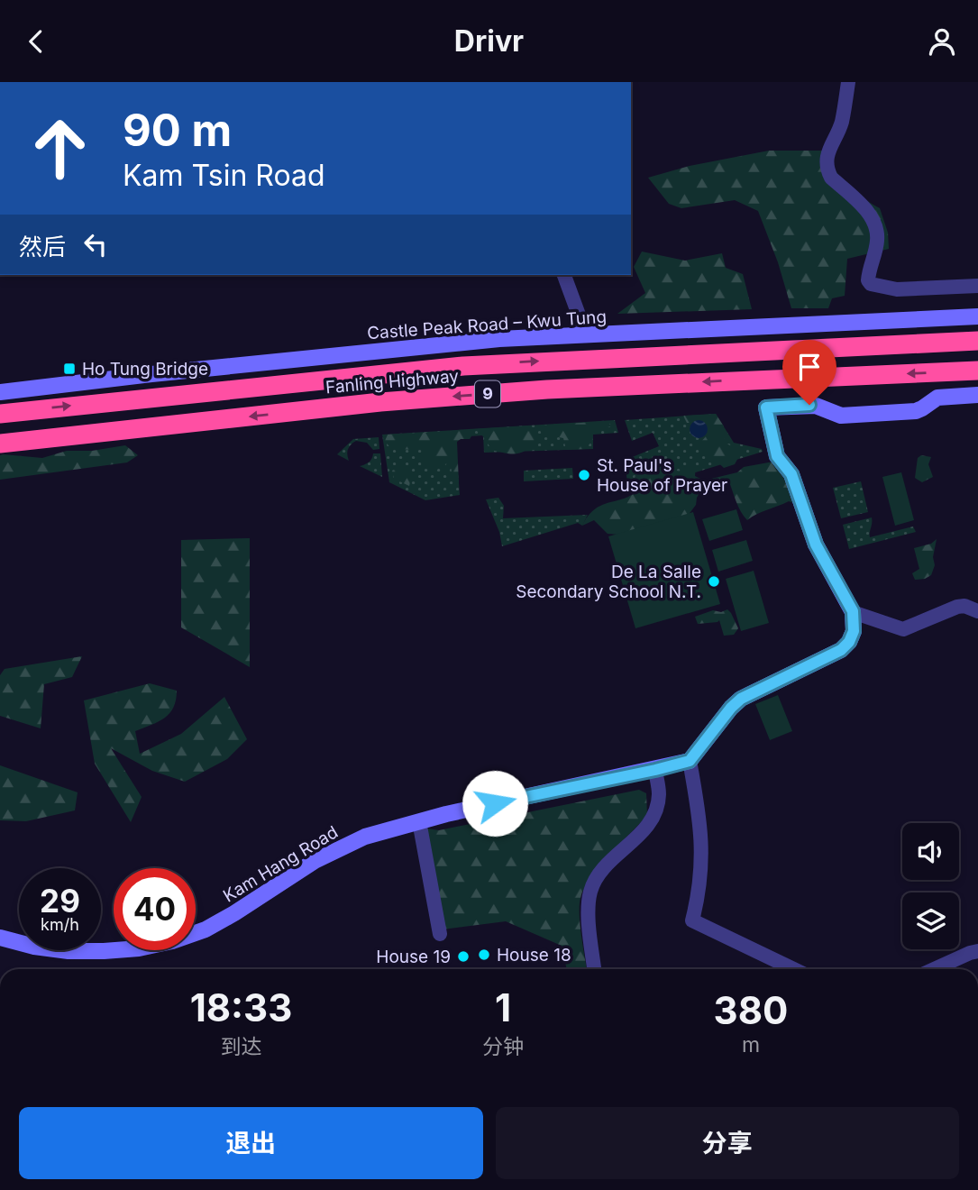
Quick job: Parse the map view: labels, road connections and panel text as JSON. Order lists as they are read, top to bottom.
{
  "streets": {
    "highway": ["Fanling Highway", "9"],
    "street": ["Castle Peak Road – Kwu Tung", "Kam Hang Road"]
  },
  "places": {
    "transit": ["Ho Tung Bridge"],
    "other": [
      "St. Paul's House of Prayer",
      "De La Salle Secondary School N.T.",
      "House 18",
      "House 19"
    ]
  },
  "page": {
    "header": "Drivr",
    "turn": ["90 m", "Kam Tsin Road"],
    "then": "然后",
    "speed": "29 km/h",
    "limit": "40",
    "eta": [
      "18:33",
      "到达",
      "1",
      "分钟",
      "380",
      "m"
    ],
    "buttons": ["退出", "分享"]
  }
}
